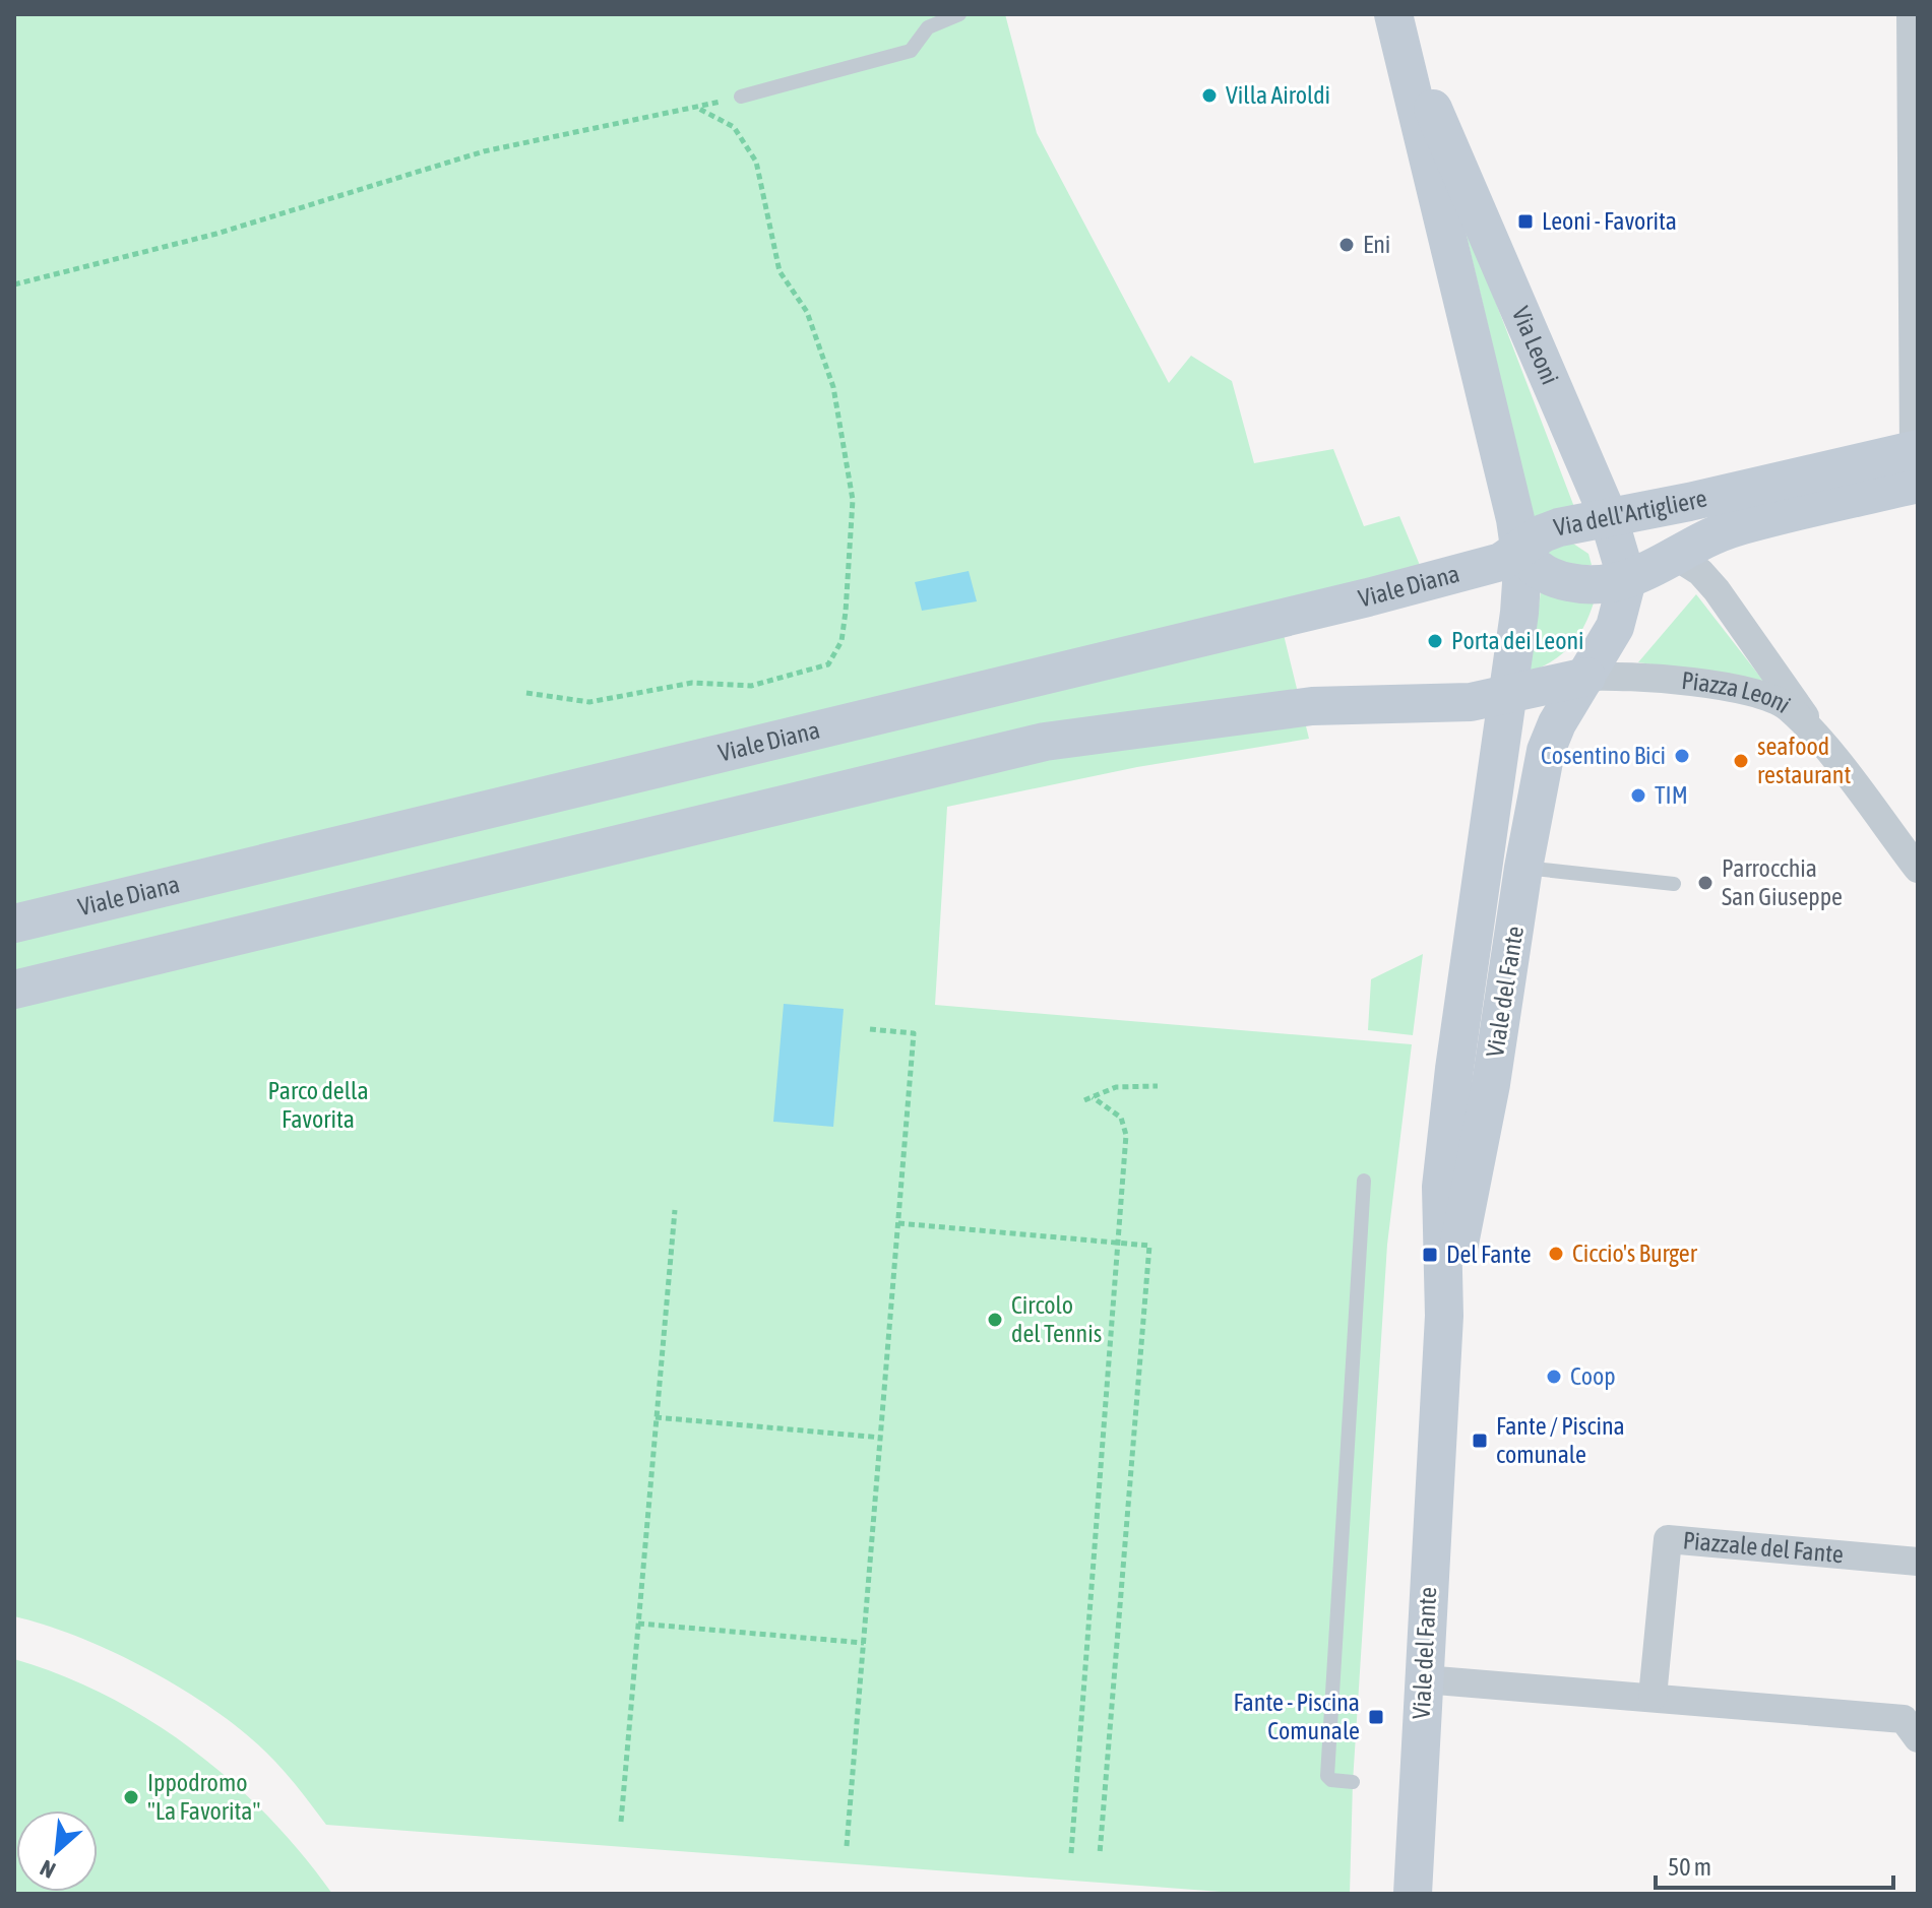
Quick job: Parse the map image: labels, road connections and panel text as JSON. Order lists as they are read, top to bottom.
{
  "streets": {
    "street": [
      "Via Leoni",
      "Via dell'Artigliere",
      "Viale Diana",
      "Piazza Leoni",
      "Viale del Fante",
      "Piazzale del Fante"
    ]
  },
  "crossings": [
    ["Via Leoni", "Via dell'Artigliere"],
    ["Via Leoni", "Viale Diana"],
    ["Via Leoni", "Viale del Fante"],
    ["Via dell'Artigliere", "Viale Diana"],
    ["Via dell'Artigliere", "Piazza Leoni"],
    ["Piazza Leoni", "Viale del Fante"]
  ],
  "parks": ["Parco della Favorita"],
  "places": {
    "other": [
      "Villa Airoldi",
      "Eni",
      "Porta dei Leoni",
      "Cosentino Bici",
      "seafood restaurant",
      "TIM",
      "Parrocchia San Giuseppe",
      "Ciccio's Burger",
      "Circolo del Tennis",
      "Coop",
      "Ippodromo \"La Favorita\""
    ],
    "transit": [
      "Leoni - Favorita",
      "Del Fante",
      "Fante / Piscina comunale",
      "Fante - Piscina Comunale"
    ]
  },
  "scale_bar": "50 m",
  "north": "bottom left"
}
